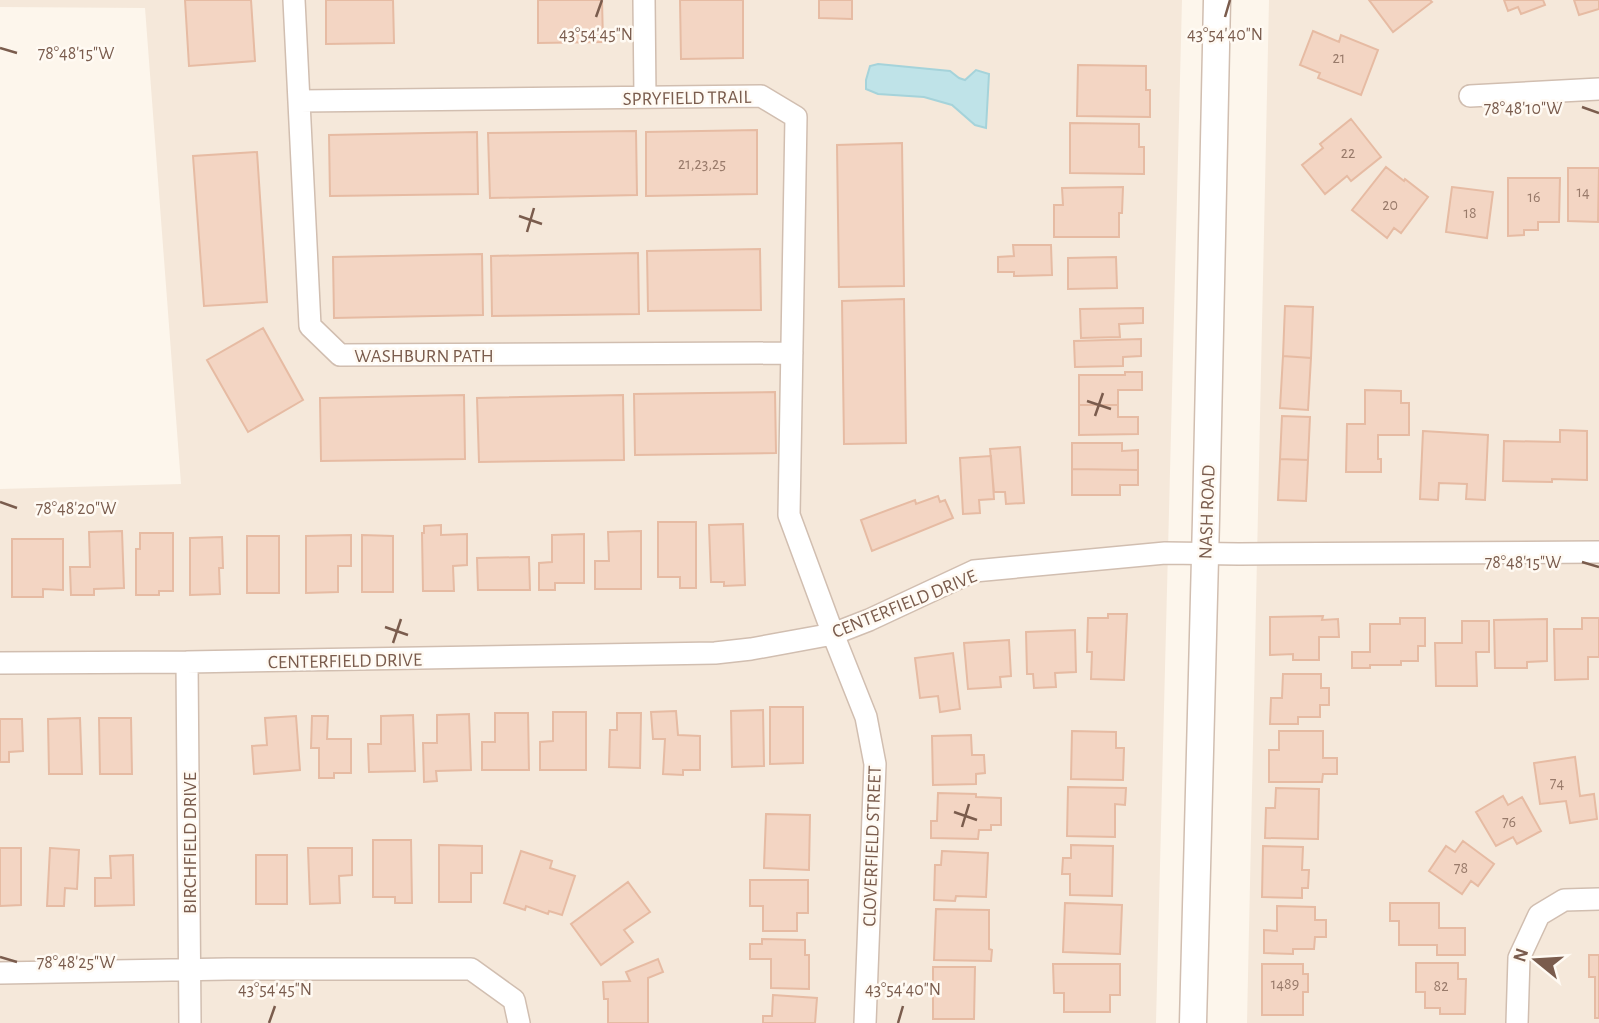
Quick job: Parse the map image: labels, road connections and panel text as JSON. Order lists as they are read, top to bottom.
{
  "streets": {
    "street": [
      "SPRYFIELD TRAIL",
      "WASHBURN PATH",
      "NASH ROAD",
      "CENTERFIELD DRIVE",
      "BIRCHFIELD DRIVE",
      "CLOVERFIELD STREET"
    ]
  },
  "crossings": [
    ["SPRYFIELD TRAIL", "WASHBURN PATH"],
    ["SPRYFIELD TRAIL", "CLOVERFIELD STREET"],
    ["NASH ROAD", "CENTERFIELD DRIVE"],
    ["CENTERFIELD DRIVE", "BIRCHFIELD DRIVE"],
    ["CENTERFIELD DRIVE", "CLOVERFIELD STREET"]
  ],
  "house_numbers": [
    "21",
    "22",
    "21,23,25",
    "14",
    "16",
    "20",
    "18",
    "74",
    "76",
    "78",
    "1489",
    "82"
  ],
  "north": "left",
  "coordinates": [
    "43°54'45\"N",
    "43°54'40\"N",
    "78°48'15\"W",
    "78°48'10\"W",
    "78°48'20\"W",
    "78°48'25\"W"
  ]
}
